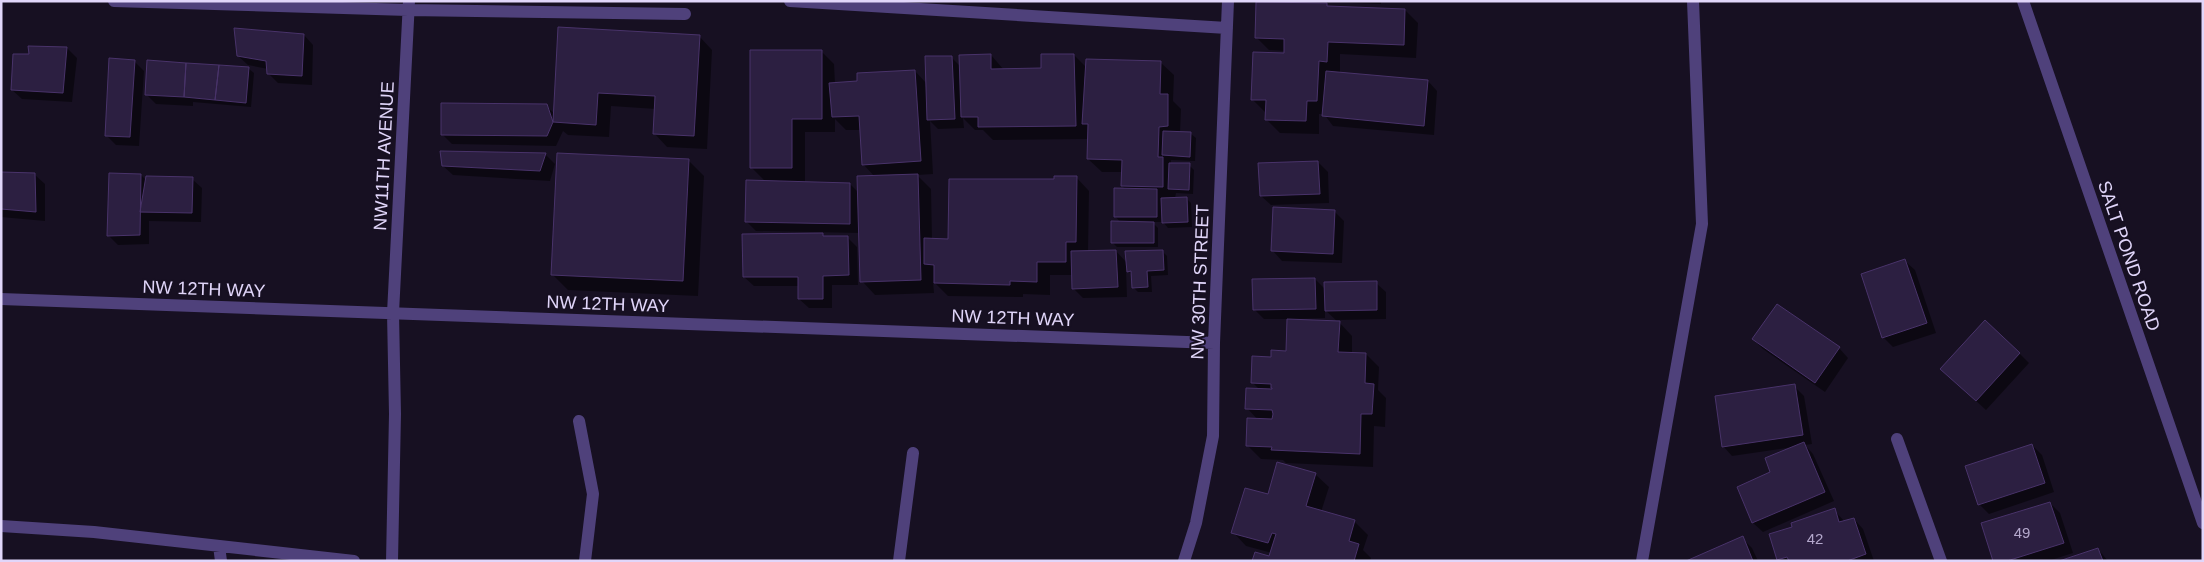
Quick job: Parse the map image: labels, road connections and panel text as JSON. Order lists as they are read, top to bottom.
{
  "streets": {
    "street": [
      "NW11TH AVENUE",
      "SALT POND ROAD",
      "NW 30TH STREET",
      "NW 12TH WAY"
    ]
  },
  "crossings": [
    ["NW11TH AVENUE", "NW 12TH WAY"],
    ["NW 30TH STREET", "NW 12TH WAY"]
  ],
  "house_numbers": ["49", "42"]
}
